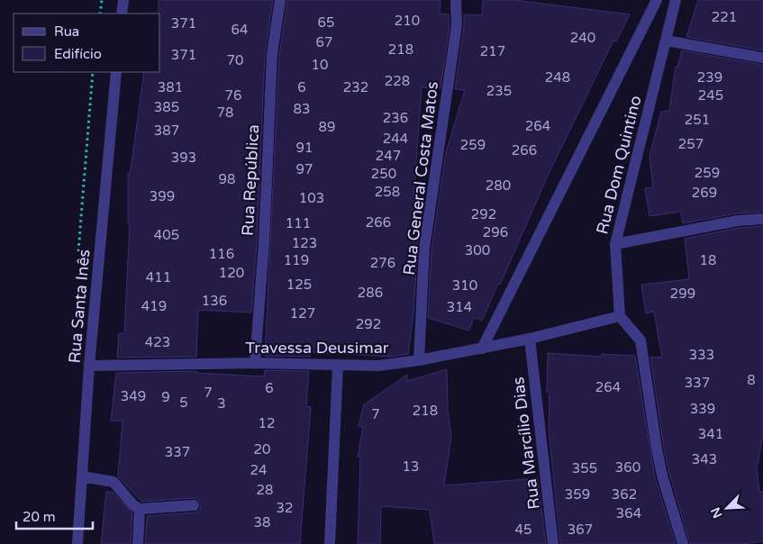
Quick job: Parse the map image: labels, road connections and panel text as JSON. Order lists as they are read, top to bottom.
{
  "streets": {
    "street": [
      "Rua Dom Quintino",
      "Rua General Costa Matos",
      "Rua República",
      "Rua Santa Inês",
      "Travessa Deusimar",
      "Rua Marcílio Dias"
    ]
  },
  "crossings": [
    ["Rua Dom Quintino", "Travessa Deusimar"],
    ["Rua General Costa Matos", "Travessa Deusimar"],
    ["Rua República", "Travessa Deusimar"],
    ["Rua Santa Inês", "Travessa Deusimar"],
    ["Travessa Deusimar", "Rua Marcílio Dias"]
  ],
  "house_numbers": [
    "221",
    "210",
    "65",
    "371",
    "64",
    "240",
    "67",
    "218",
    "217",
    "371",
    "70",
    "10",
    "248",
    "239",
    "228",
    "381",
    "6",
    "232",
    "235",
    "76",
    "245",
    "385",
    "83",
    "78",
    "236",
    "251",
    "264",
    "89",
    "387",
    "244",
    "257",
    "259",
    "91",
    "266",
    "247",
    "393",
    "97",
    "259",
    "250",
    "98",
    "280",
    "258",
    "269",
    "399",
    "103",
    "292",
    "266",
    "111",
    "296",
    "405",
    "123",
    "300",
    "116",
    "119",
    "18",
    "276",
    "120",
    "411",
    "125",
    "310",
    "286",
    "299",
    "136",
    "419",
    "314",
    "127",
    "292",
    "423",
    "333",
    "8",
    "337",
    "264",
    "6",
    "7",
    "349",
    "9",
    "5",
    "3",
    "339",
    "218",
    "7",
    "12",
    "341",
    "20",
    "337",
    "343",
    "13",
    "360",
    "355",
    "24",
    "28",
    "359",
    "362",
    "32",
    "364",
    "38",
    "45",
    "367"
  ],
  "legend": ["Rua", "Edifício"],
  "scale_bar": "20 m",
  "north": "bottom left"
}
